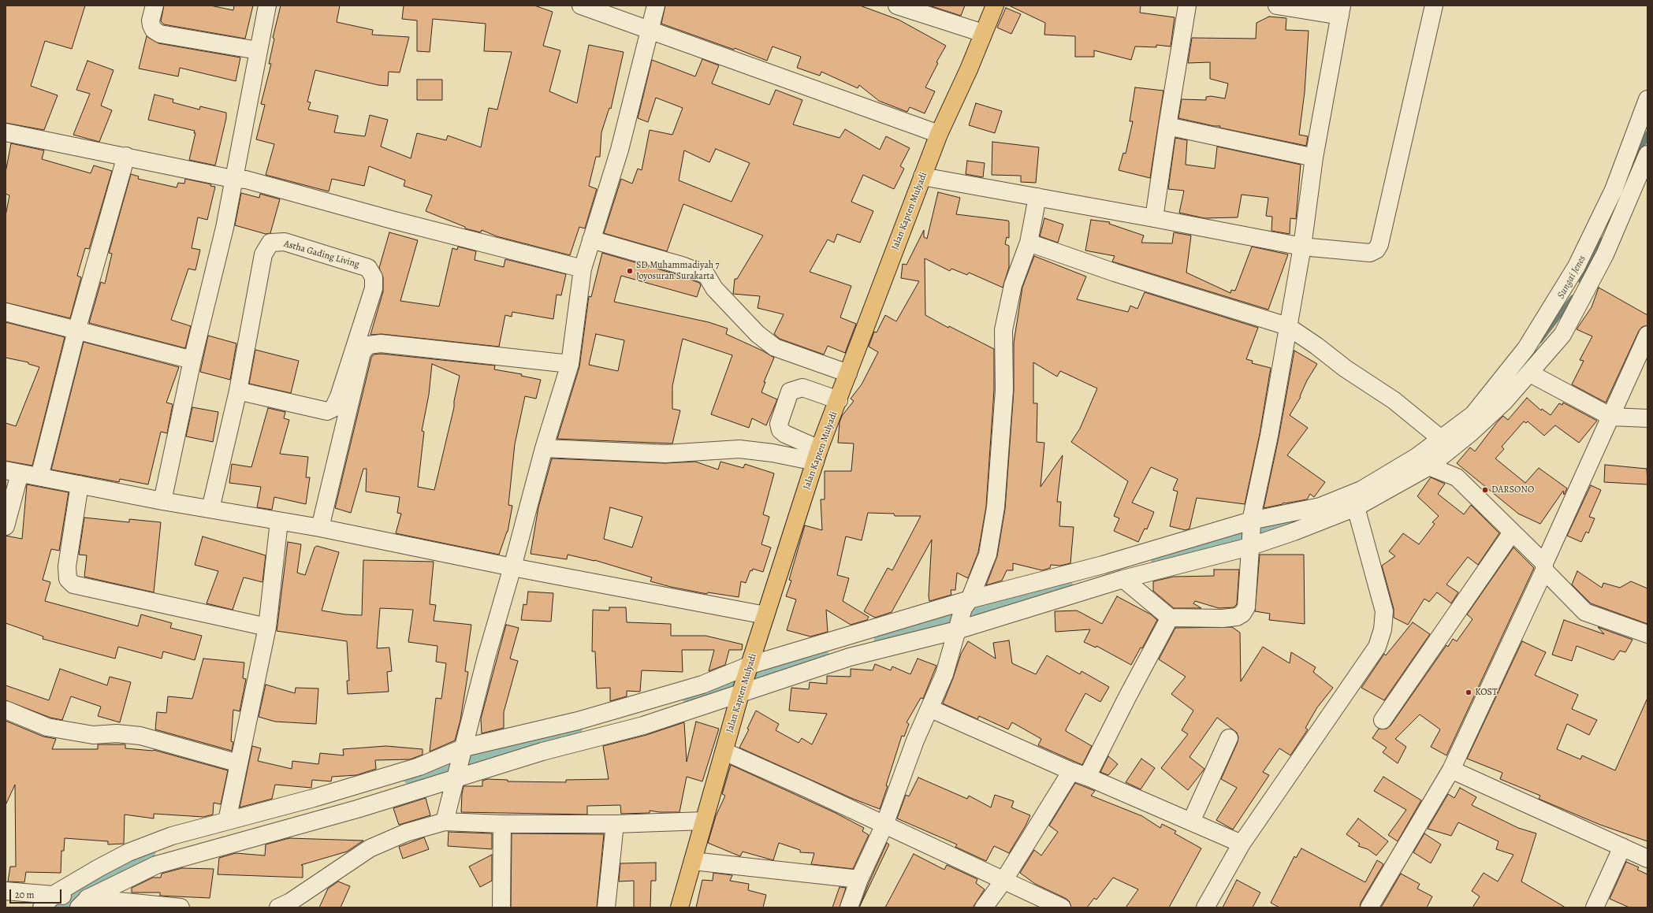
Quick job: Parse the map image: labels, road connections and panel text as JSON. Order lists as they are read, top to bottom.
{
  "streets": {
    "main road": ["Jalan Kapten Mulyadi"],
    "street": ["Astha Gading Living"]
  },
  "water": ["Sungai Jenes"],
  "places": ["SD Muhammadiyah 7 Joyosuran Surakarta", "DARSONO", "KOST"],
  "scale_bar": "20 m"
}
